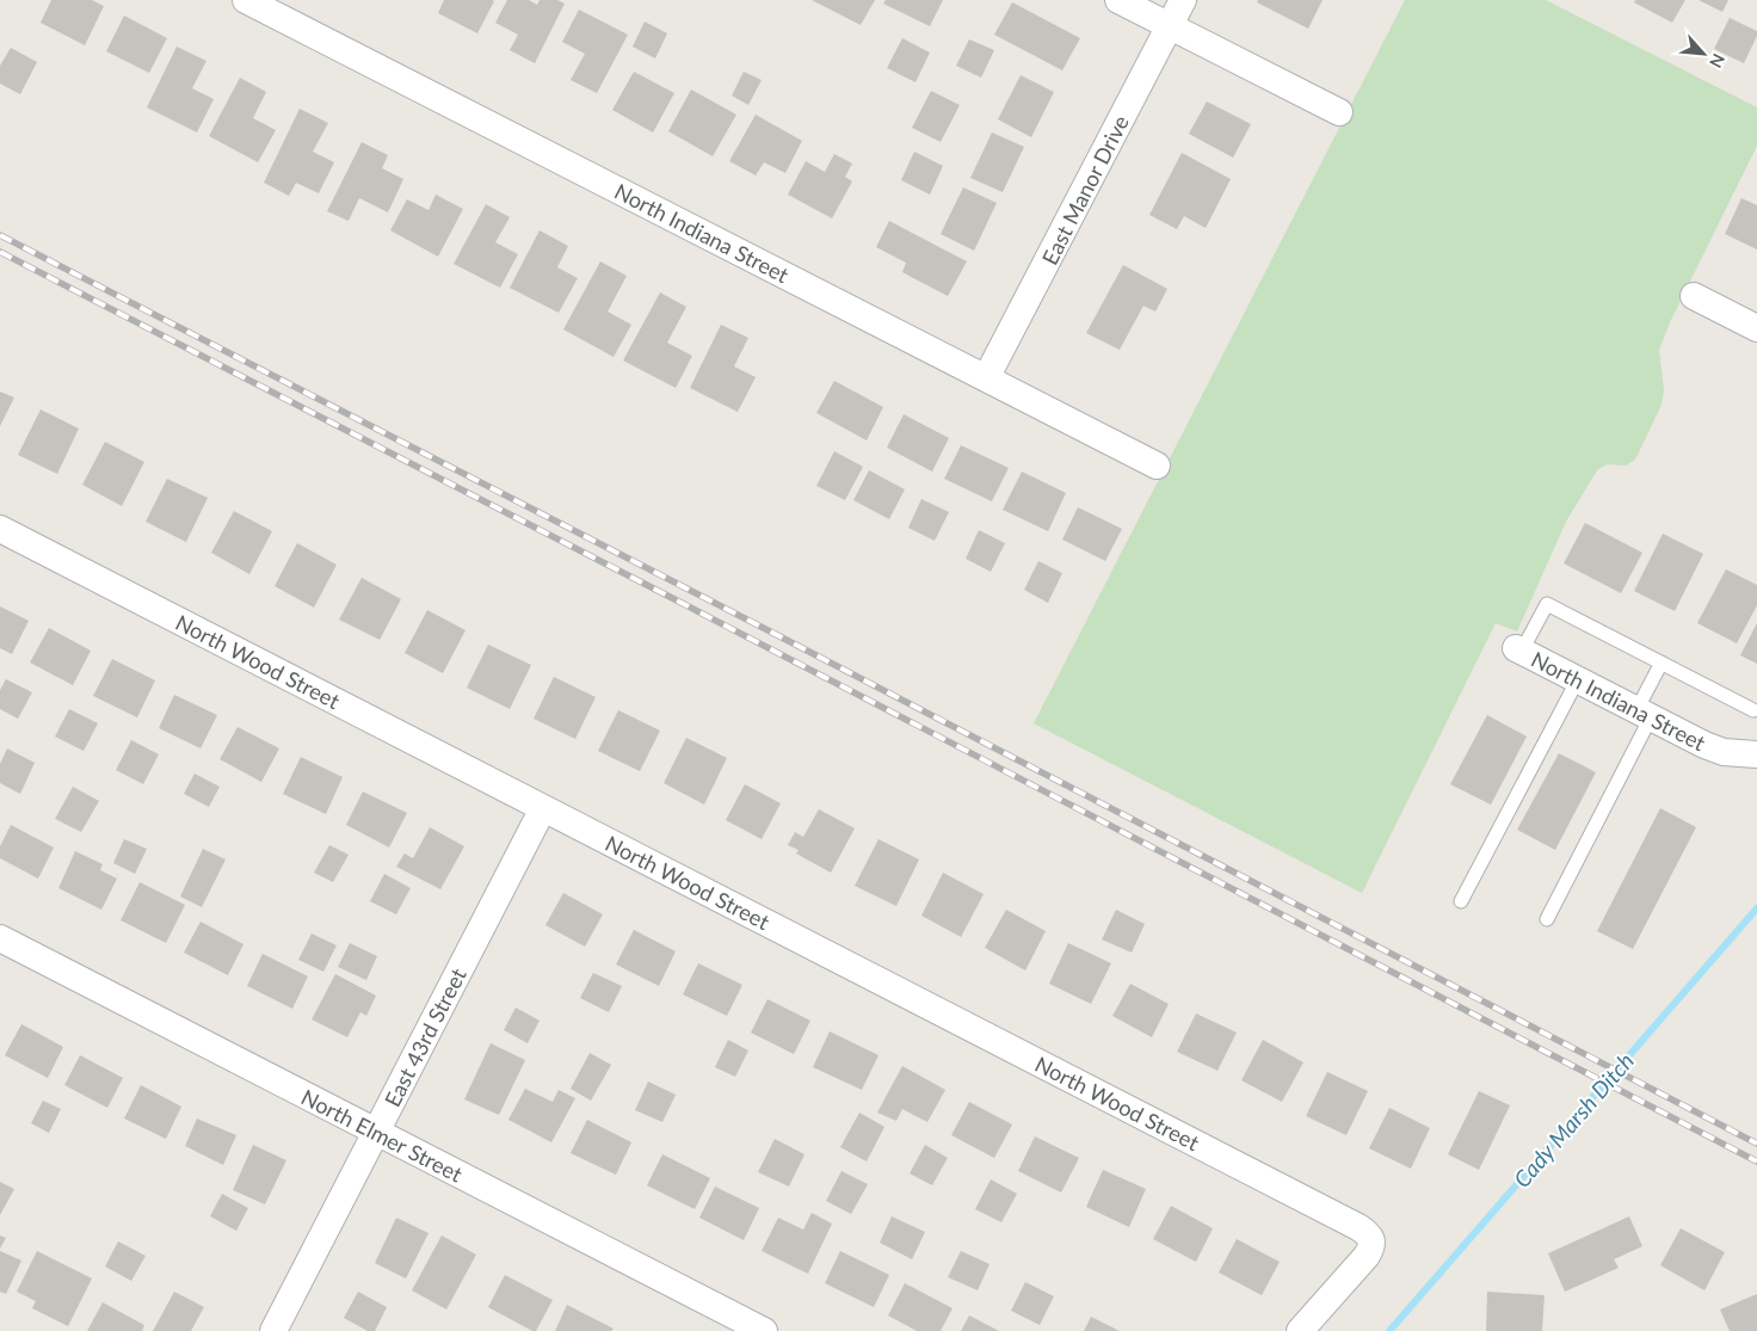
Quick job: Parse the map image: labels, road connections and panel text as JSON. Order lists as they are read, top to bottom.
{
  "streets": {
    "street": [
      "East Manor Drive",
      "North Indiana Street",
      "North Wood Street",
      "East 43rd Street",
      "North Elmer Street"
    ]
  },
  "crossings": [
    ["East Manor Drive", "North Indiana Street"],
    ["North Wood Street", "East 43rd Street"],
    ["East 43rd Street", "North Elmer Street"]
  ],
  "water": ["Cady Marsh Ditch"],
  "north": "bottom right"
}
